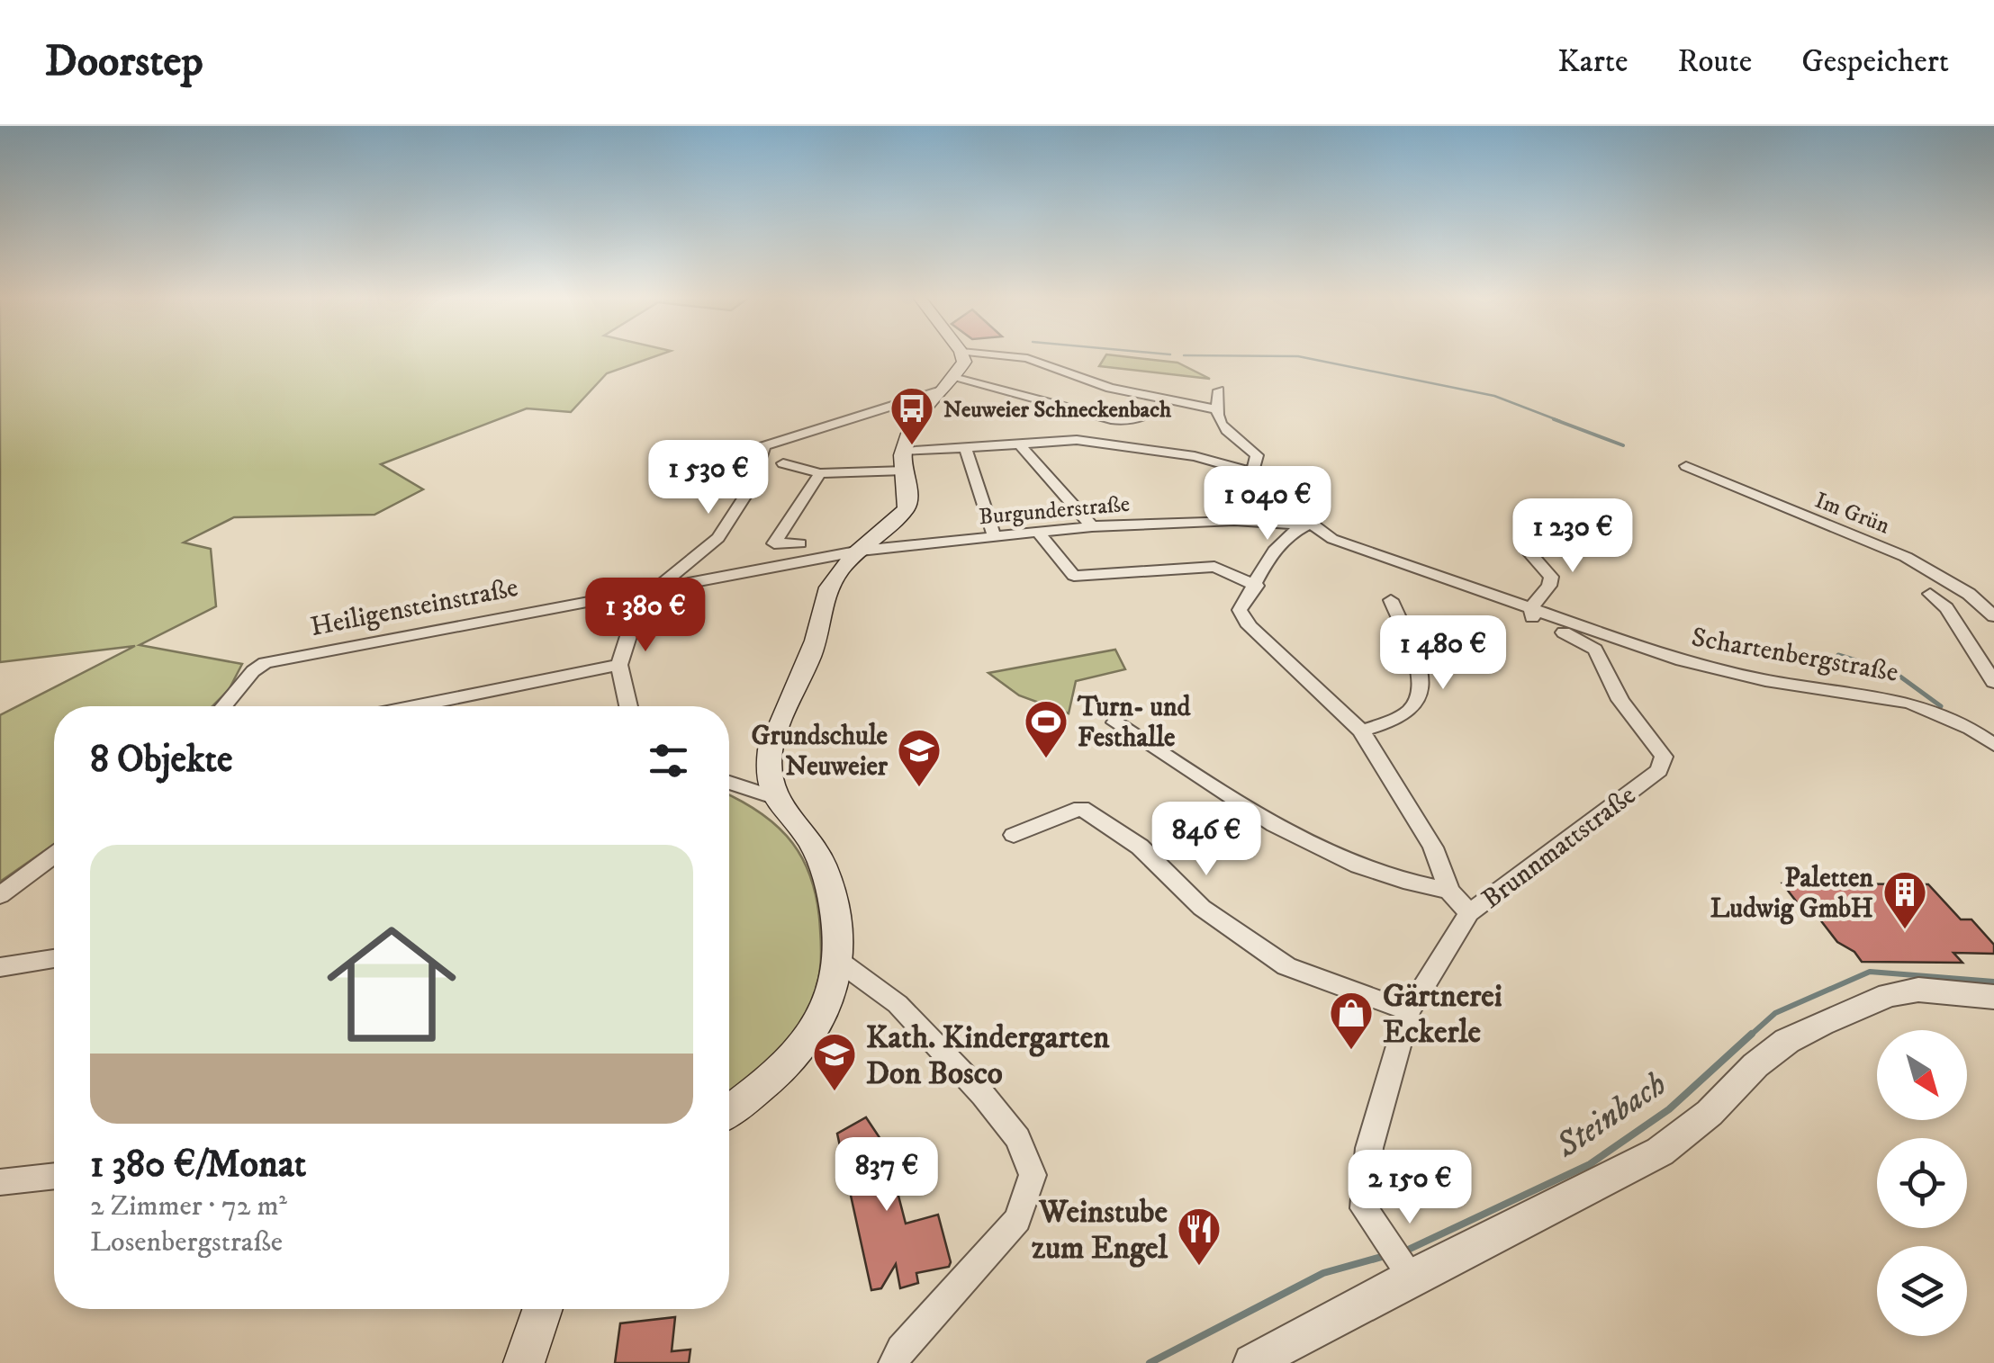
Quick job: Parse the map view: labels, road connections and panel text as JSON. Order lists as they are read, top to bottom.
{
  "streets": {
    "street": [
      "Burgunderstraße",
      "Im Grün",
      "Heiligensteinstraße",
      "Schartenbergstraße",
      "Brunnmattstraße"
    ]
  },
  "crossings": [
    ["Burgunderstraße", "Heiligensteinstraße"],
    ["Burgunderstraße", "Schartenbergstraße"],
    ["Schartenbergstraße", "Brunnmattstraße"]
  ],
  "water": ["Steinbach"],
  "places": {
    "bus stop": ["Neuweier Schneckenbach"],
    "sports": ["Turn- und Festhalle"],
    "school or university": ["Grundschule Neuweier", "Kath. Kindergarten Don Bosco"],
    "building": ["Paletten Ludwig GmbH"],
    "shop": ["Gärtnerei Eckerle"],
    "restaurant": ["Weinstube zum Engel"]
  },
  "north": "bottom right",
  "page": {
    "header": "Doorstep",
    "nav": ["Karte", "Route", "Gespeichert"],
    "price": [
      "1 530 €",
      "1 040 €",
      "1 230 €",
      "1 380 €",
      "1 480 €",
      "846 €",
      "837 €",
      "2 150 €"
    ],
    "heading": "8 Objekte",
    "list": [
      {
        "name": "1 380 €/Monat",
        "note": "2 Zimmer · 72 m² · Losenbergstraße"
      }
    ]
  }
}
